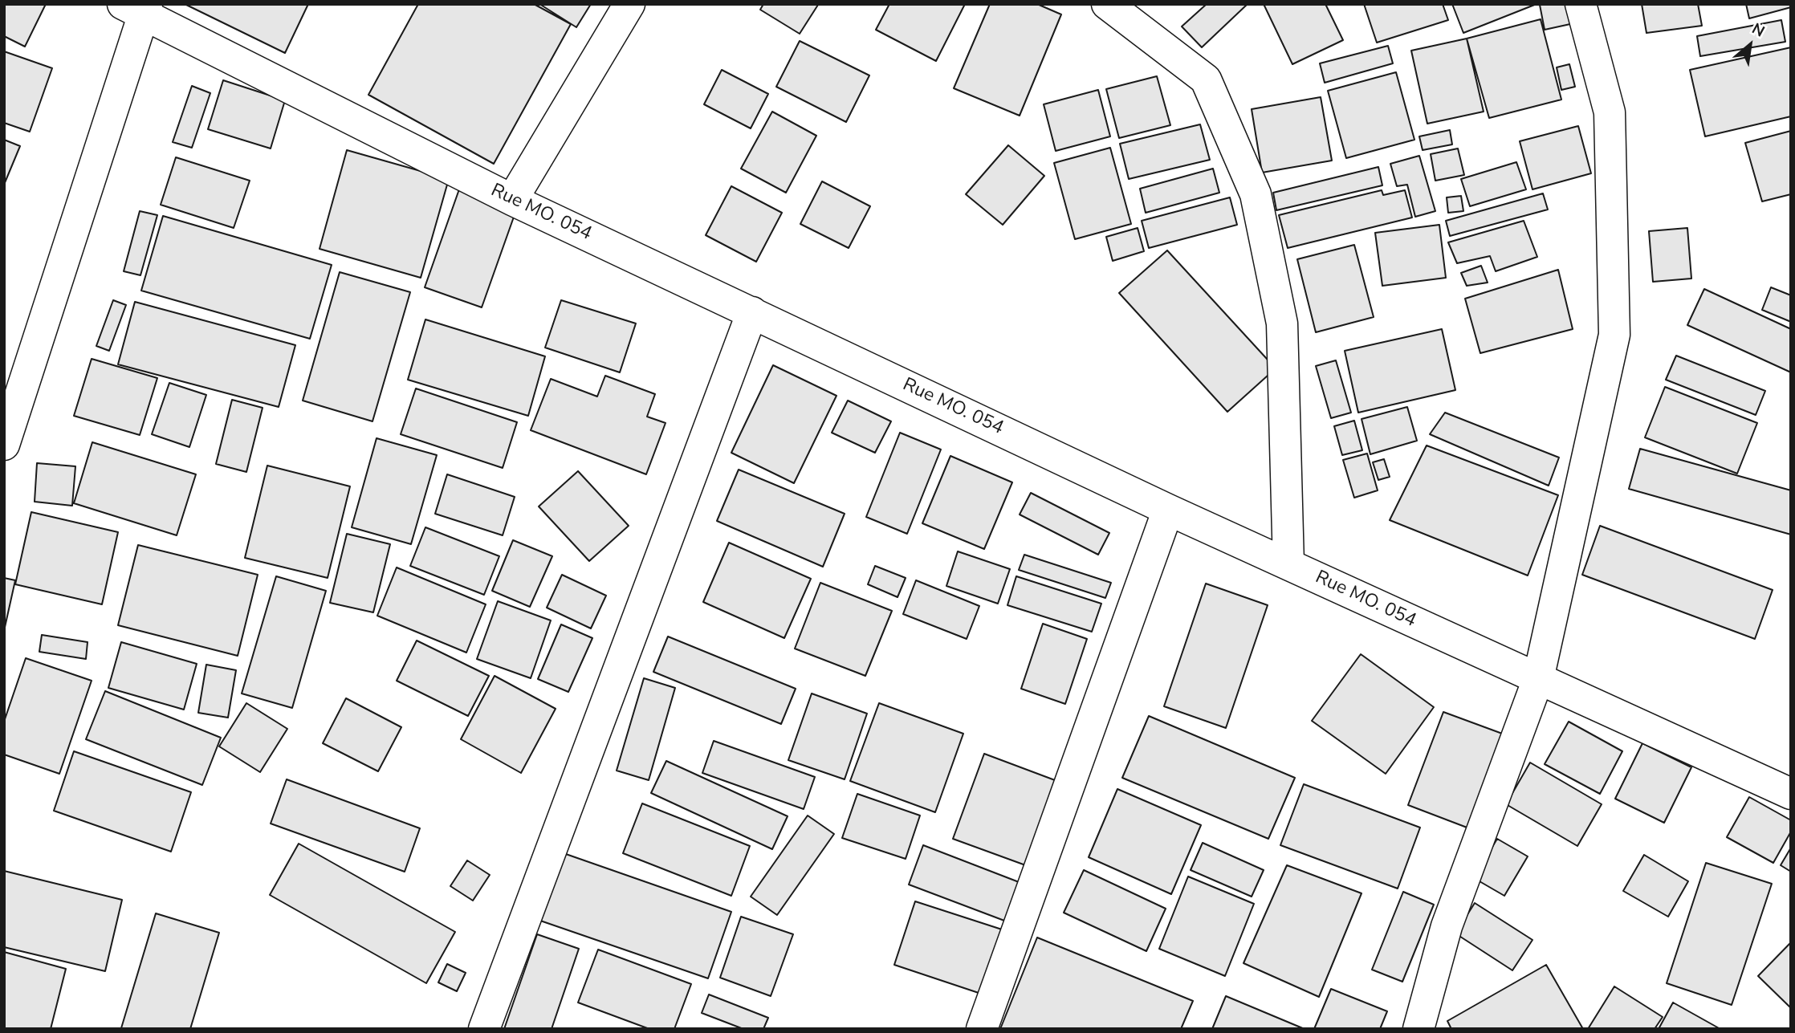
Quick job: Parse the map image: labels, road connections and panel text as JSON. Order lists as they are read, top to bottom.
{
  "streets": {
    "street": ["Rue MO. 054"]
  },
  "north": "top right"
}
